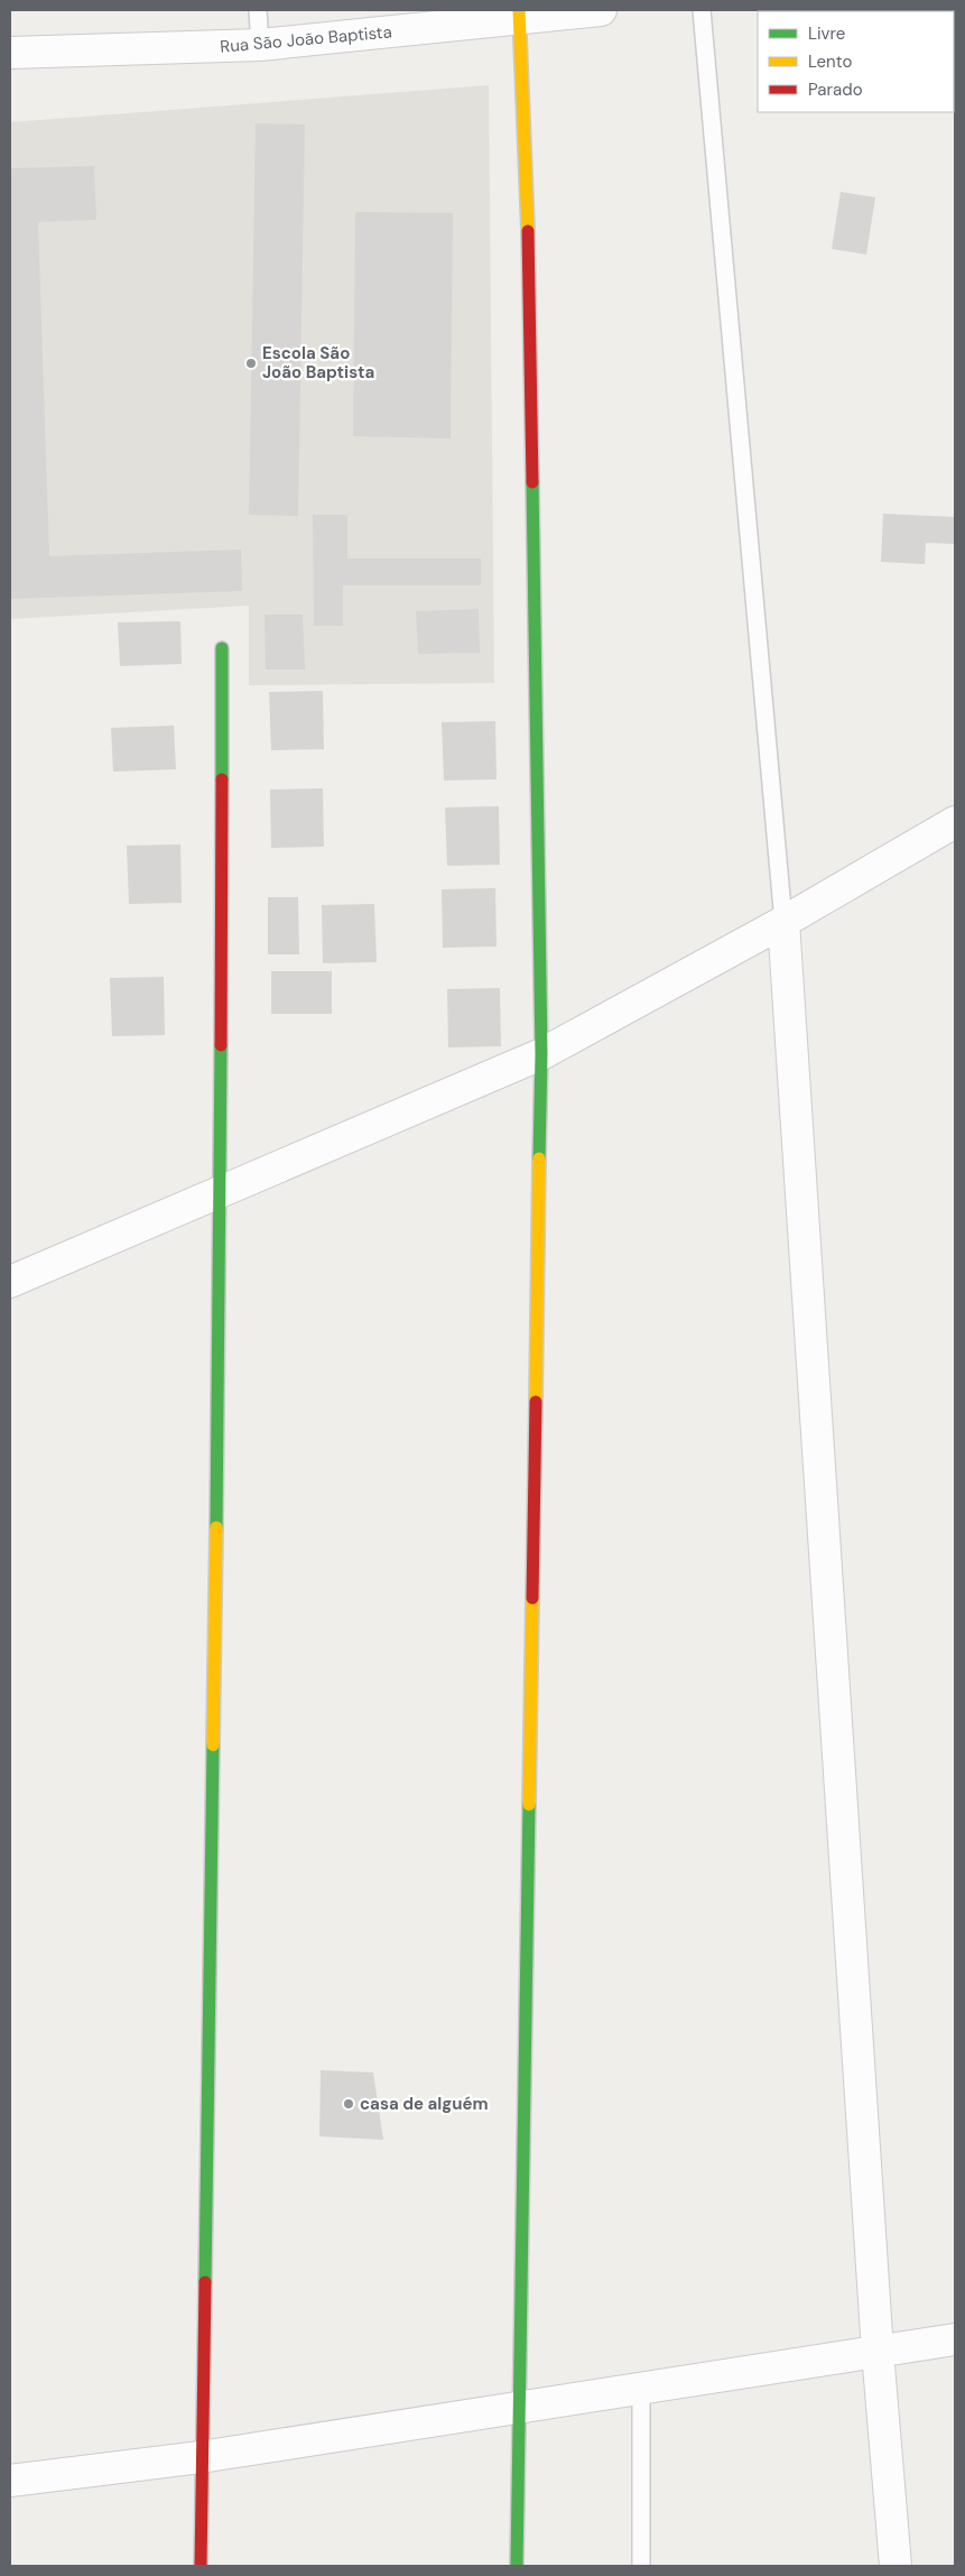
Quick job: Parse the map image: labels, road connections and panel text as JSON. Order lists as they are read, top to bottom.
{
  "streets": {
    "street": ["Rua São João Baptista"]
  },
  "places": ["Escola São João Baptista", "casa de alguém"],
  "legend": ["Livre", "Lento", "Parado"]
}
